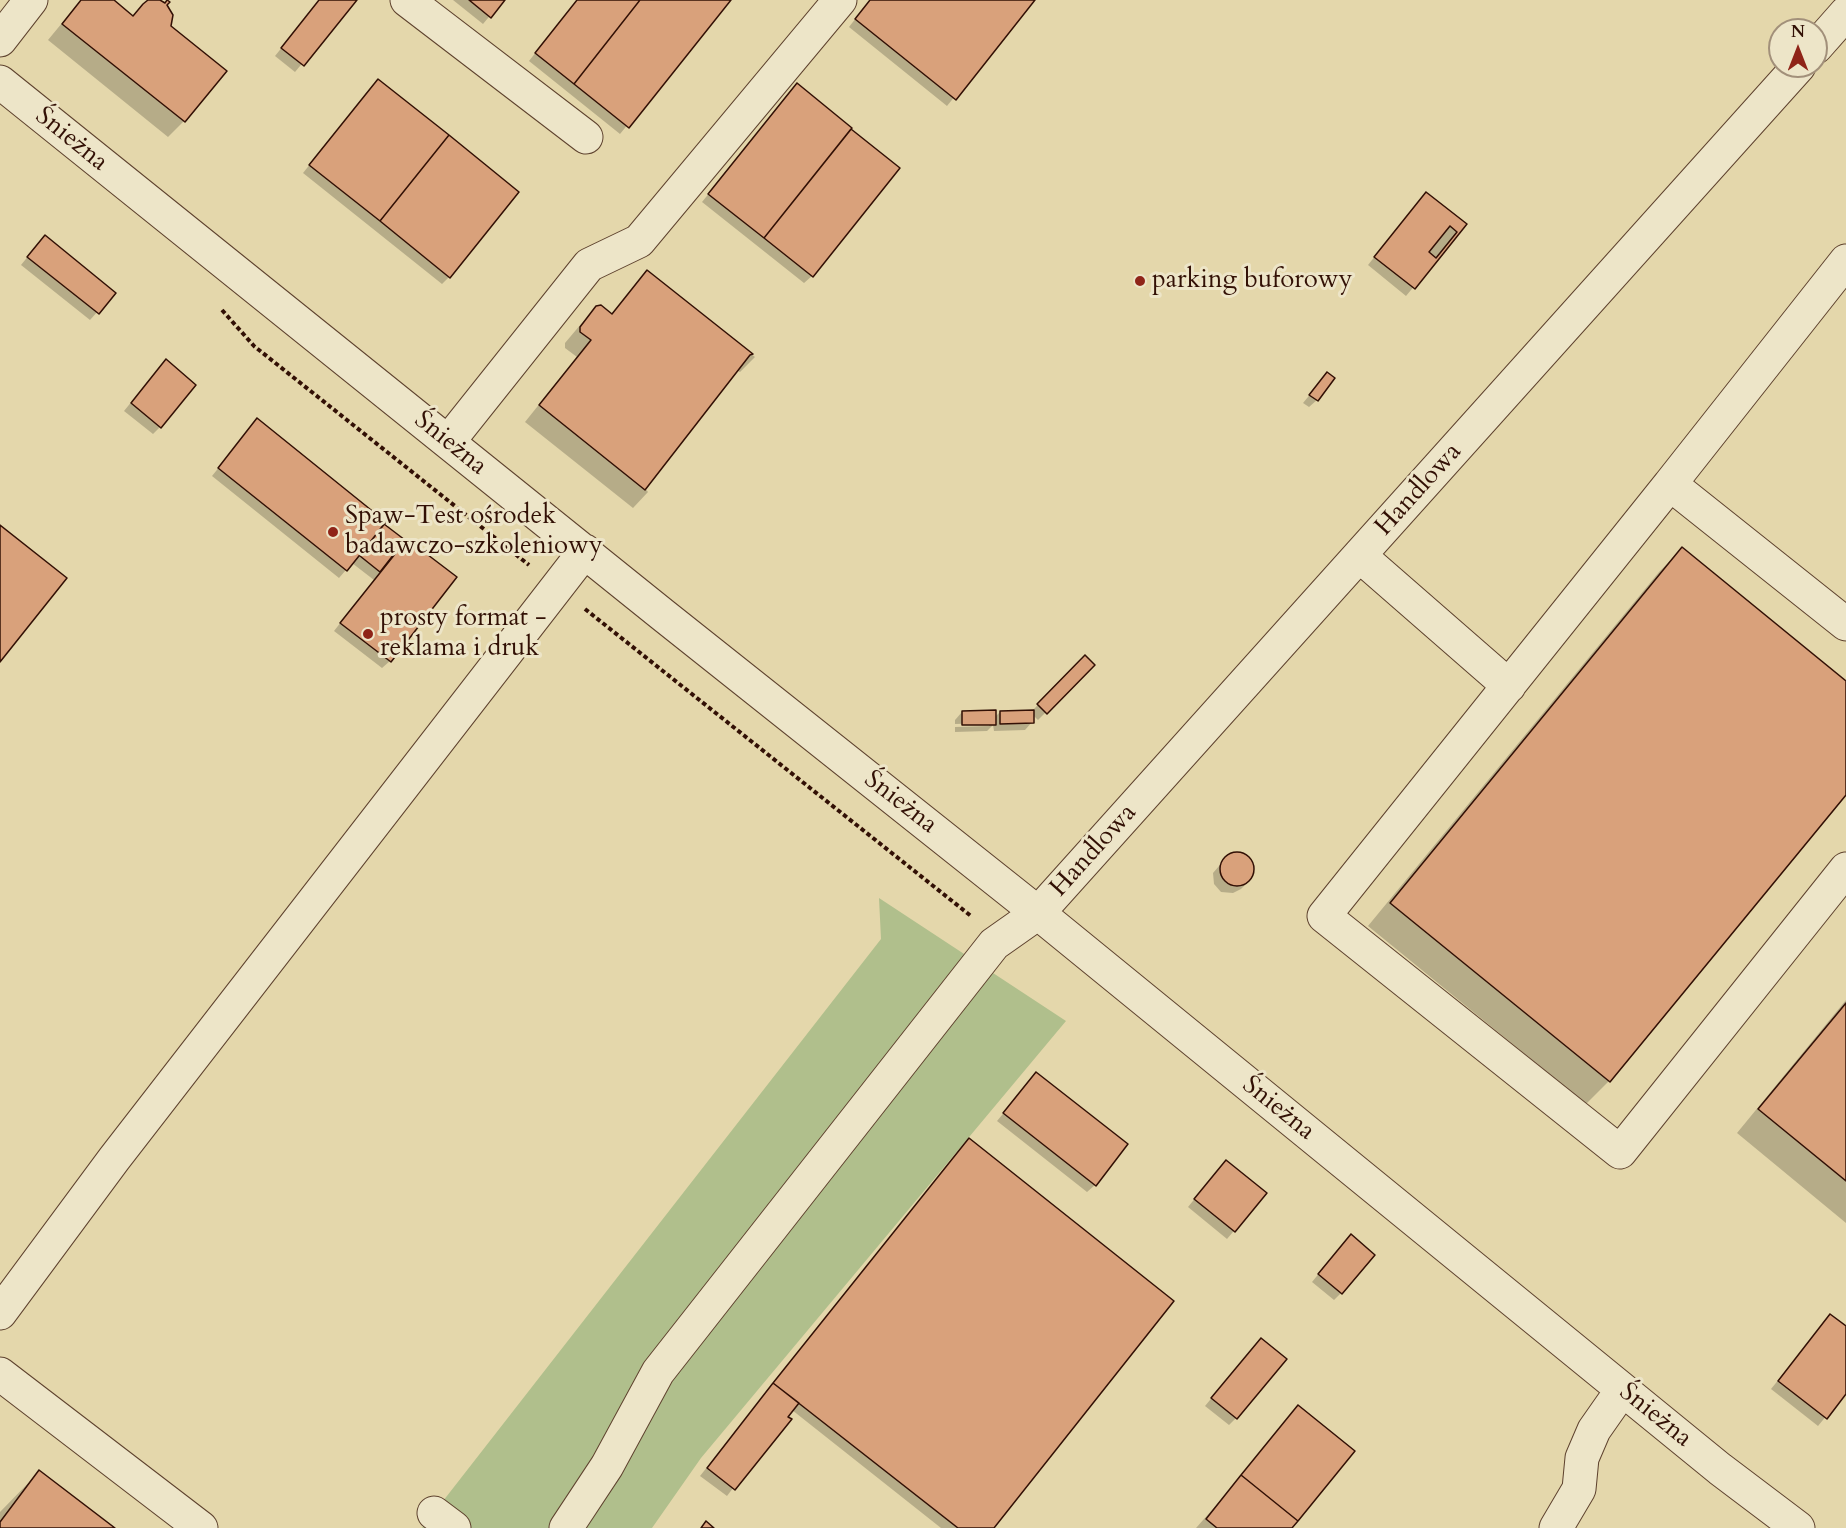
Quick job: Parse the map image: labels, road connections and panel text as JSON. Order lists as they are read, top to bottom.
{
  "streets": {
    "street": ["Śnieżna", "Handlowa"]
  },
  "crossings": [
    ["Śnieżna", "Handlowa"]
  ],
  "places": ["parking buforowy", "Spaw-Test ośrodek badawczo-szkoleniowy", "prosty format - reklama i druk"],
  "north": "top"
}
